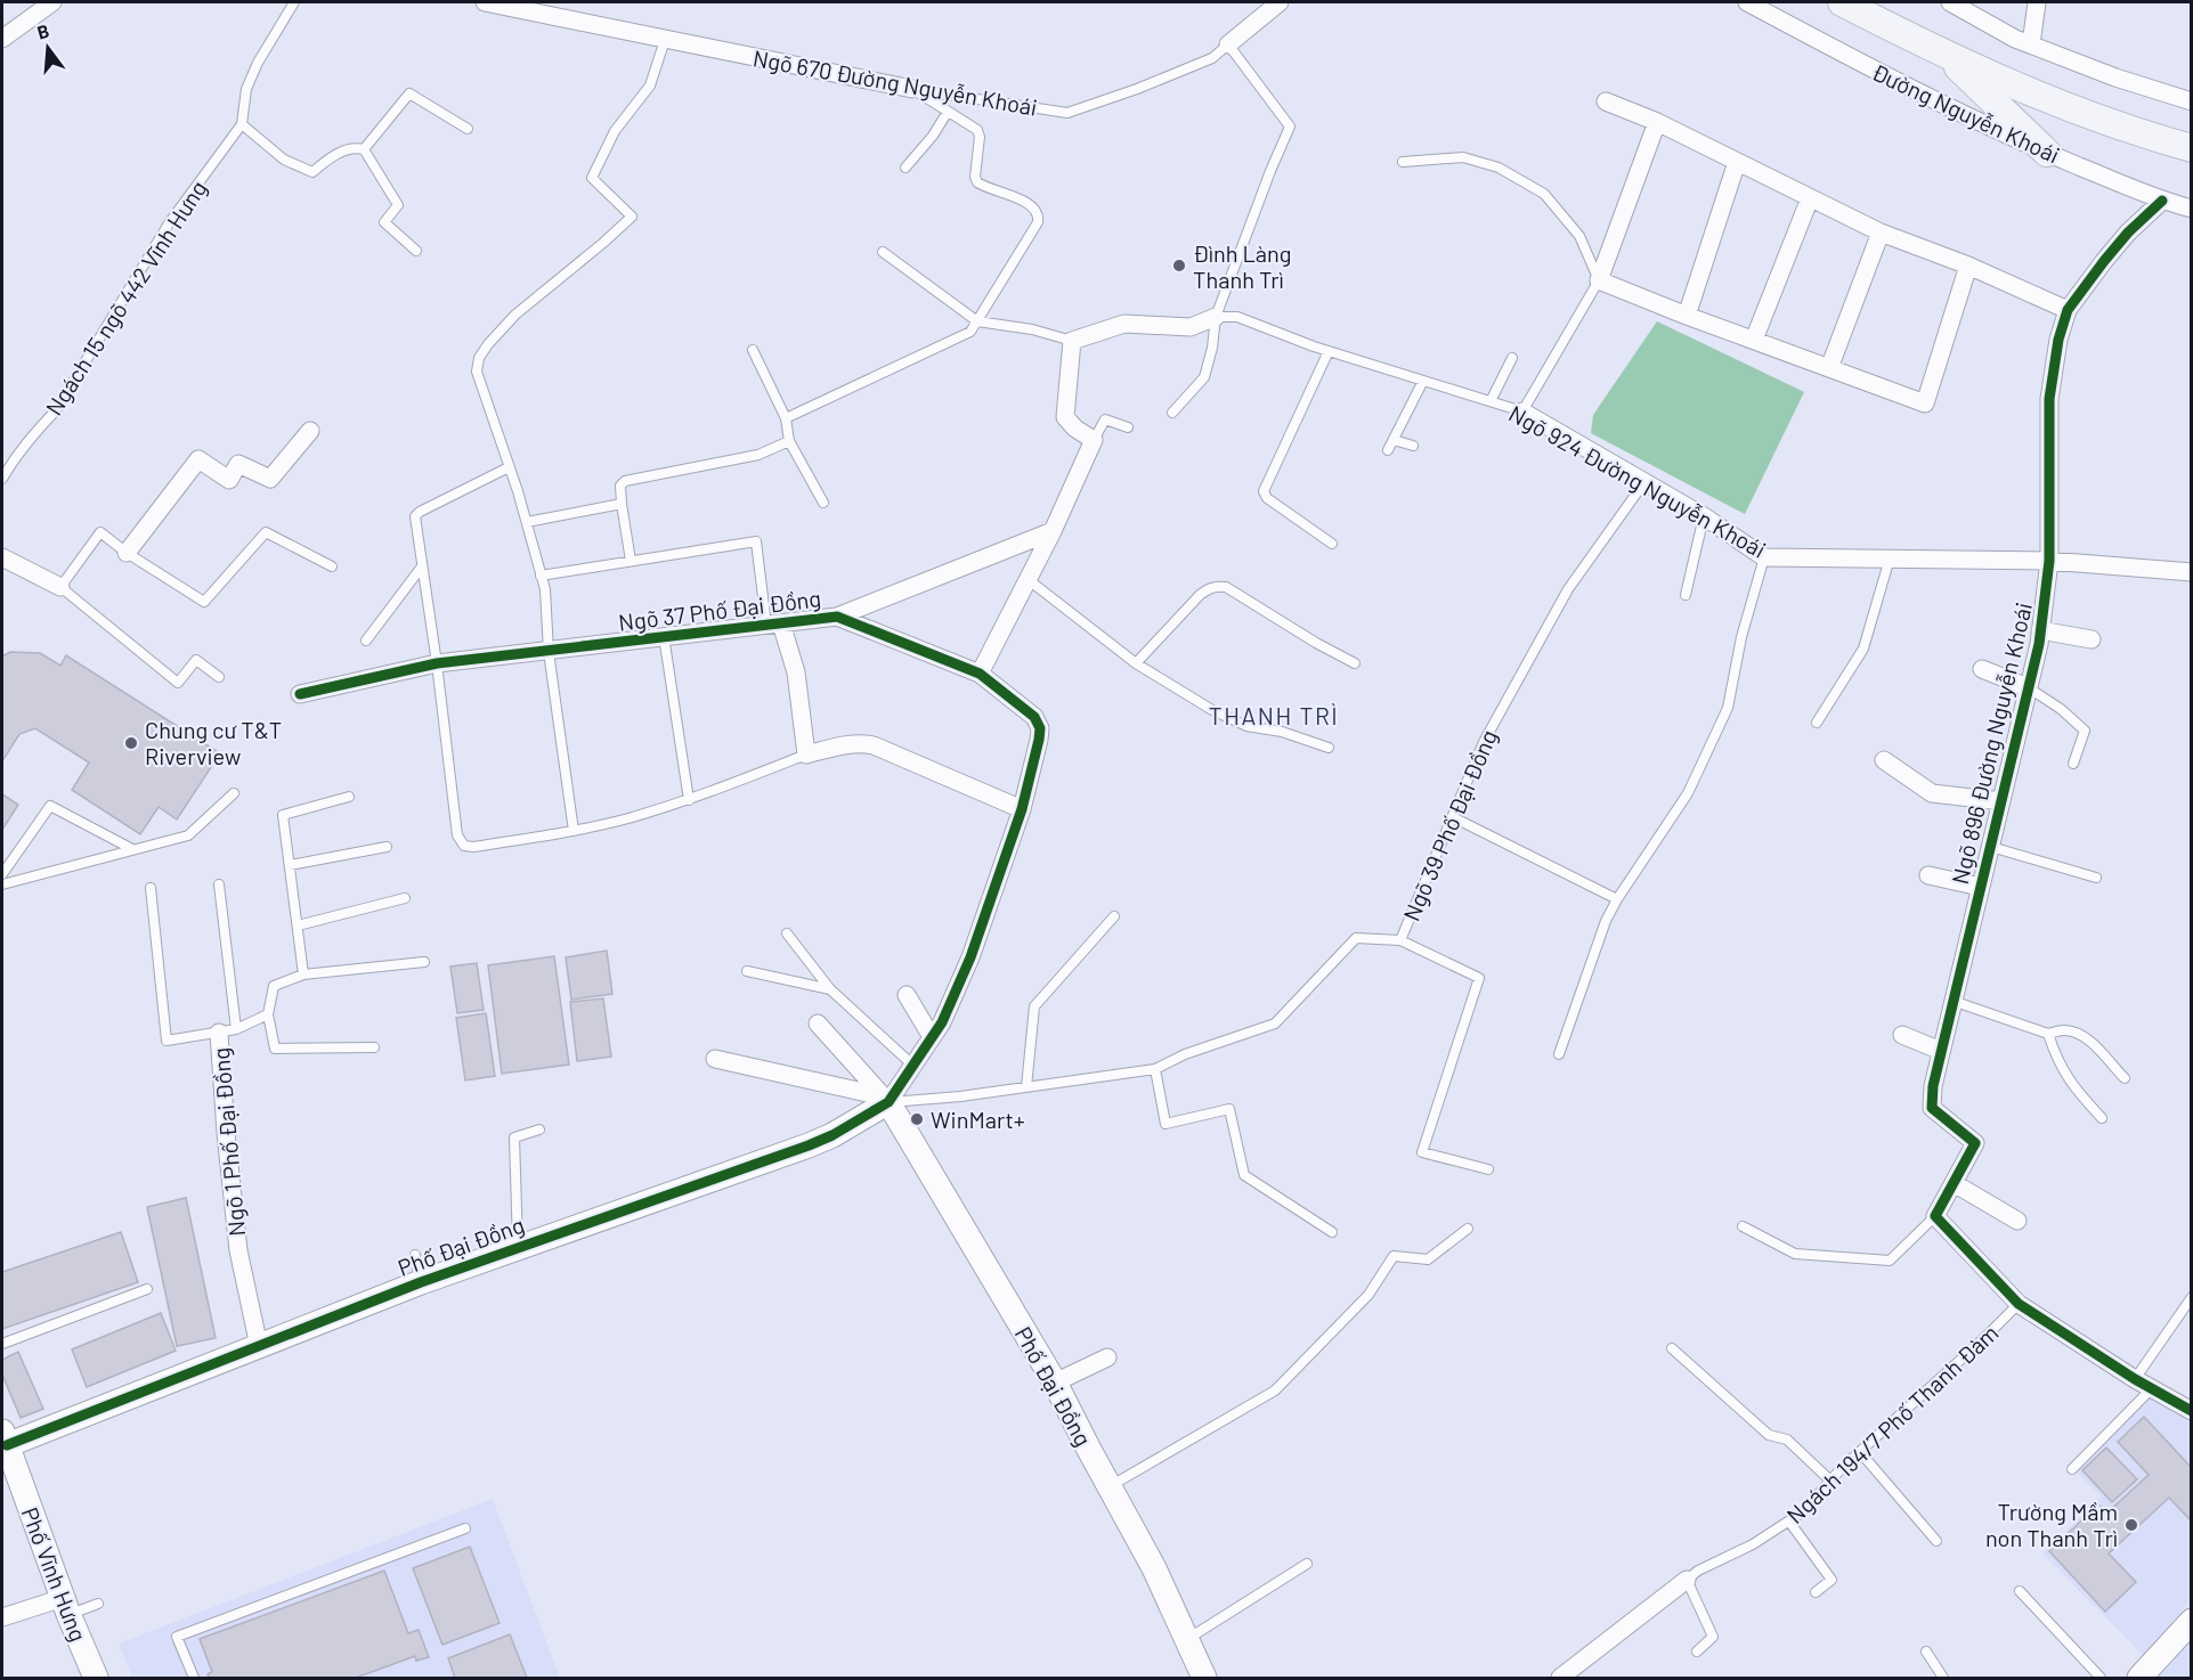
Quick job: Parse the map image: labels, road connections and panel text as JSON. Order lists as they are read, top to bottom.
{
  "streets": {
    "main road": ["Đường Nguyễn Khoái"],
    "street": [
      "Ngõ 670 Đường Nguyễn Khoái",
      "Ngõ 924 Đường Nguyễn Khoái",
      "Ngõ 37 Phố Đại Đồng",
      "Ngõ 896 Đường Nguyễn Khoái",
      "Ngõ 1 Phố Đại Đồng",
      "Phố Đại Đồng",
      "Ngách 194/7 Phố Thanh Đàm",
      "Phố Vĩnh Hưng"
    ],
    "lane": ["Ngách 15 ngõ 442 Vĩnh Hưng", "Ngõ 39 Phố Đại Đồng"]
  },
  "crossings": [
    ["Đường Nguyễn Khoái", "Ngõ 896 Đường Nguyễn Khoái"],
    ["Ngõ 924 Đường Nguyễn Khoái", "Ngõ 896 Đường Nguyễn Khoái"],
    ["Ngõ 924 Đường Nguyễn Khoái", "Ngõ 39 Phố Đại Đồng"],
    ["Ngõ 37 Phố Đại Đồng", "Phố Đại Đồng"],
    ["Ngõ 39 Phố Đại Đồng", "Phố Đại Đồng"],
    ["Ngõ 1 Phố Đại Đồng", "Phố Đại Đồng"],
    ["Phố Đại Đồng", "Phố Vĩnh Hưng"]
  ],
  "districts": ["THANH TRÌ"],
  "places": [
    "Đình Làng Thanh Trì",
    "Chung cư T&T Riverview",
    "WinMart+",
    "Trường Mầm non Thanh Trì"
  ],
  "north": "top"
}
